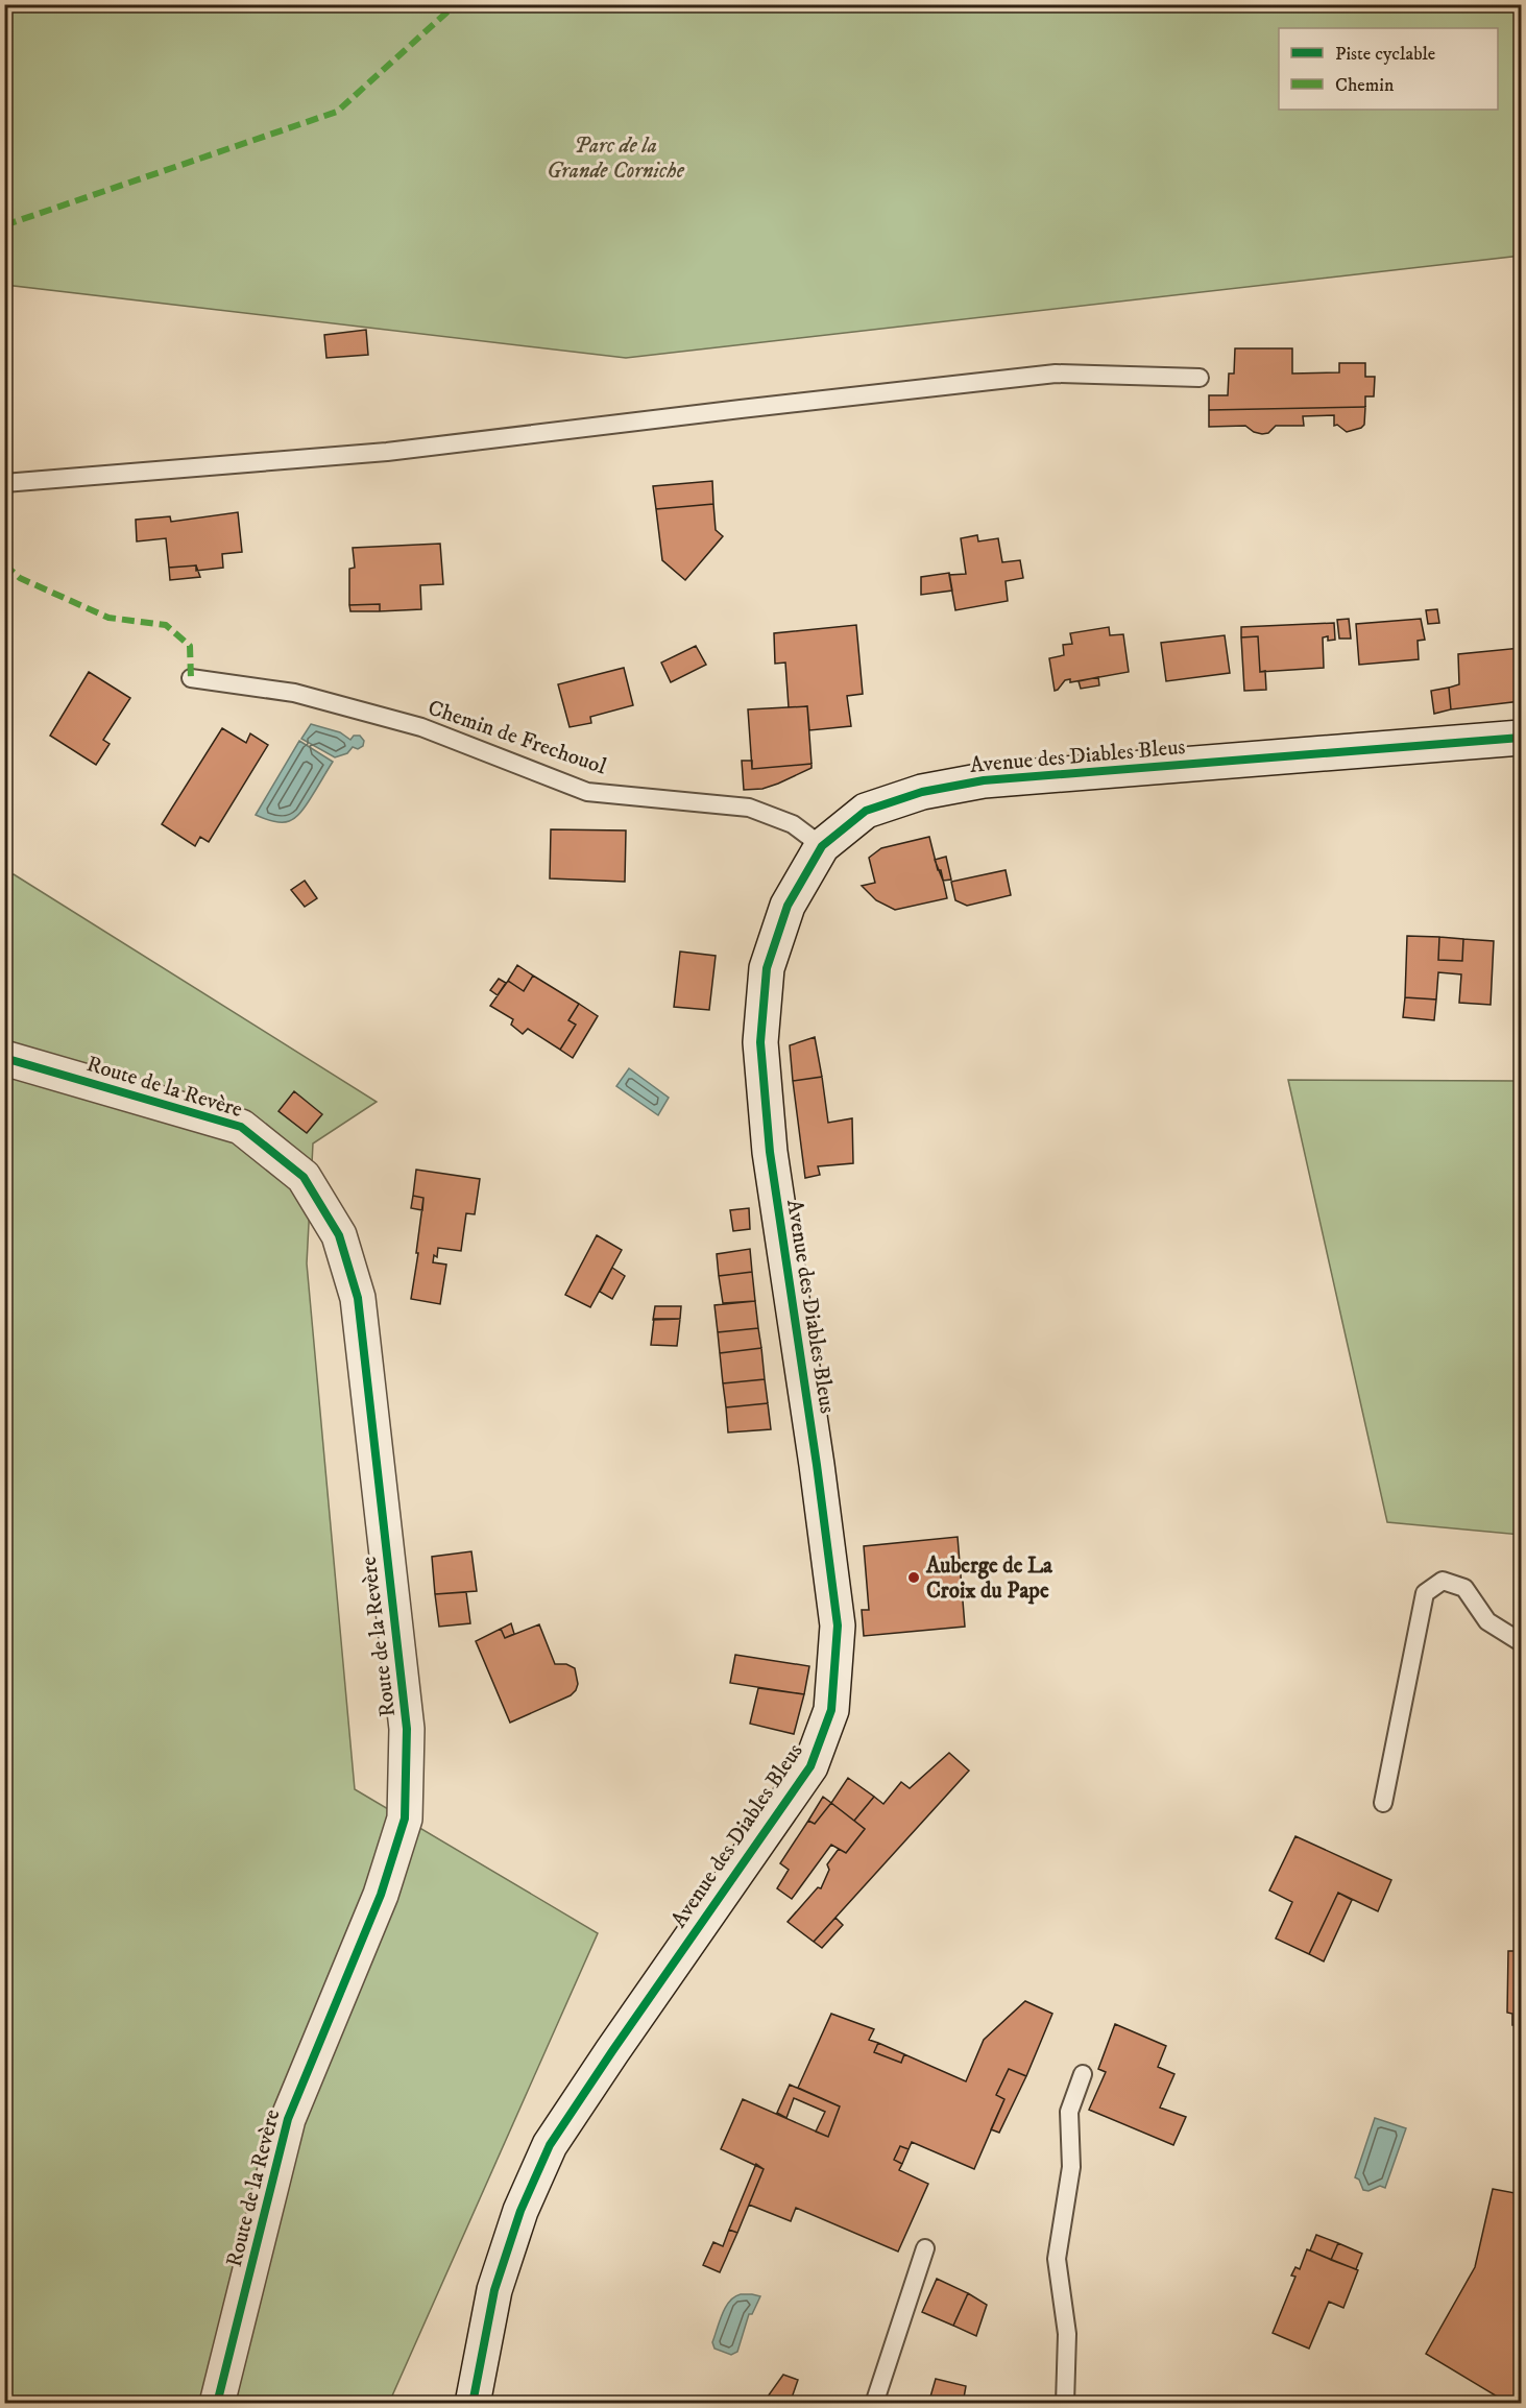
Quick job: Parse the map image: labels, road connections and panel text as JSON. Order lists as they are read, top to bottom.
{
  "streets": {
    "main road": ["Avenue des Diables Bleus", "Route de la Revère"],
    "lane": ["Chemin de Frechouol"]
  },
  "crossings": [
    ["Chemin de Frechouol", "Avenue des Diables Bleus"]
  ],
  "parks": ["Parc de la Grande Corniche"],
  "places": ["Auberge de La Croix du Pape"],
  "legend": ["Piste cyclable", "Chemin"]
}
